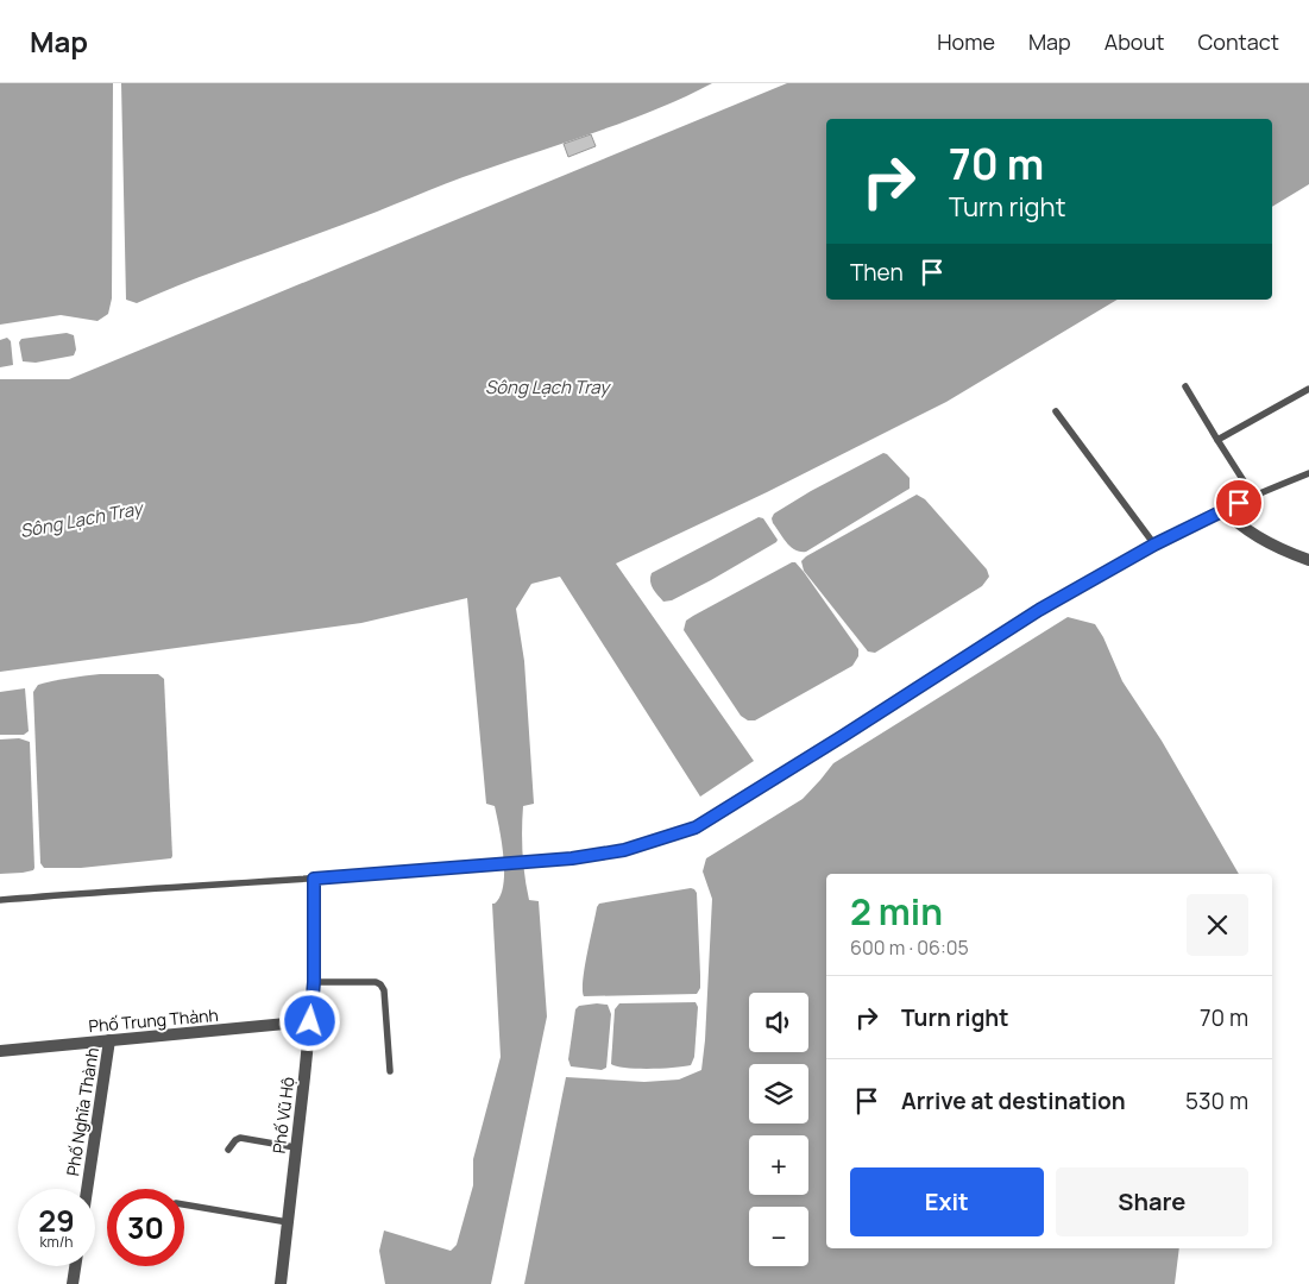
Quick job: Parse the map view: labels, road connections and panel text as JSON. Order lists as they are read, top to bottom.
{
  "streets": {
    "street": ["Phố Trung Thành", "Phố Nghĩa Thành", "Phố Vũ Hộ"]
  },
  "crossings": [
    ["Phố Trung Thành", "Phố Nghĩa Thành"],
    ["Phố Trung Thành", "Phố Vũ Hộ"]
  ],
  "water": ["Sông Lạch Tray"],
  "page": {
    "header": "Map",
    "nav": [
      "Home",
      "Map",
      "About",
      "Contact"
    ],
    "turn": ["70 m", "Turn right"],
    "then": "Then",
    "heading": ["2 min", "600 m · 06:05"],
    "list": [
      {
        "name": "Turn right",
        "value": "70 m"
      },
      {
        "name": "Arrive at destination",
        "value": "530 m"
      }
    ],
    "map_buttons": ["+", "−"],
    "buttons": ["Exit", "Share"],
    "speed": "29 km/h",
    "limit": "30"
  }
}
